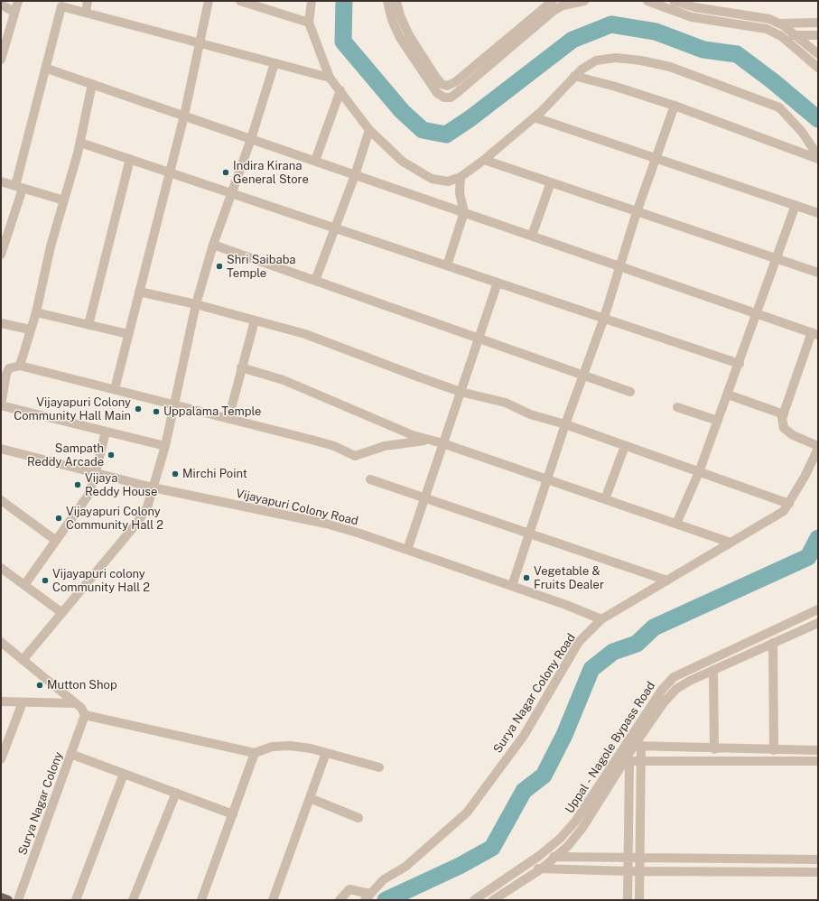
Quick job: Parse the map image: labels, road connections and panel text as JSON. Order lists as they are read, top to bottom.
{
  "streets": {
    "street": [
      "Vijayapuri Colony Road",
      "Surya Nagar Colony Road",
      "Uppal - Nagole Bypass Road",
      "Surya Nagar Colony"
    ]
  },
  "crossings": [
    ["Vijayapuri Colony Road", "Surya Nagar Colony Road"]
  ],
  "places": [
    "Indira Kirana General Store",
    "Shri Saibaba Temple",
    "Vijayapuri Colony Community Hall Main",
    "Uppalama Temple",
    "Sampath Reddy Arcade",
    "Mirchi Point",
    "Vijaya Reddy House",
    "Vijayapuri Colony Community Hall 2",
    "Vegetable & Fruits Dealer",
    "Vijayapuri colony Community Hall 2",
    "Mutton Shop"
  ]
}
